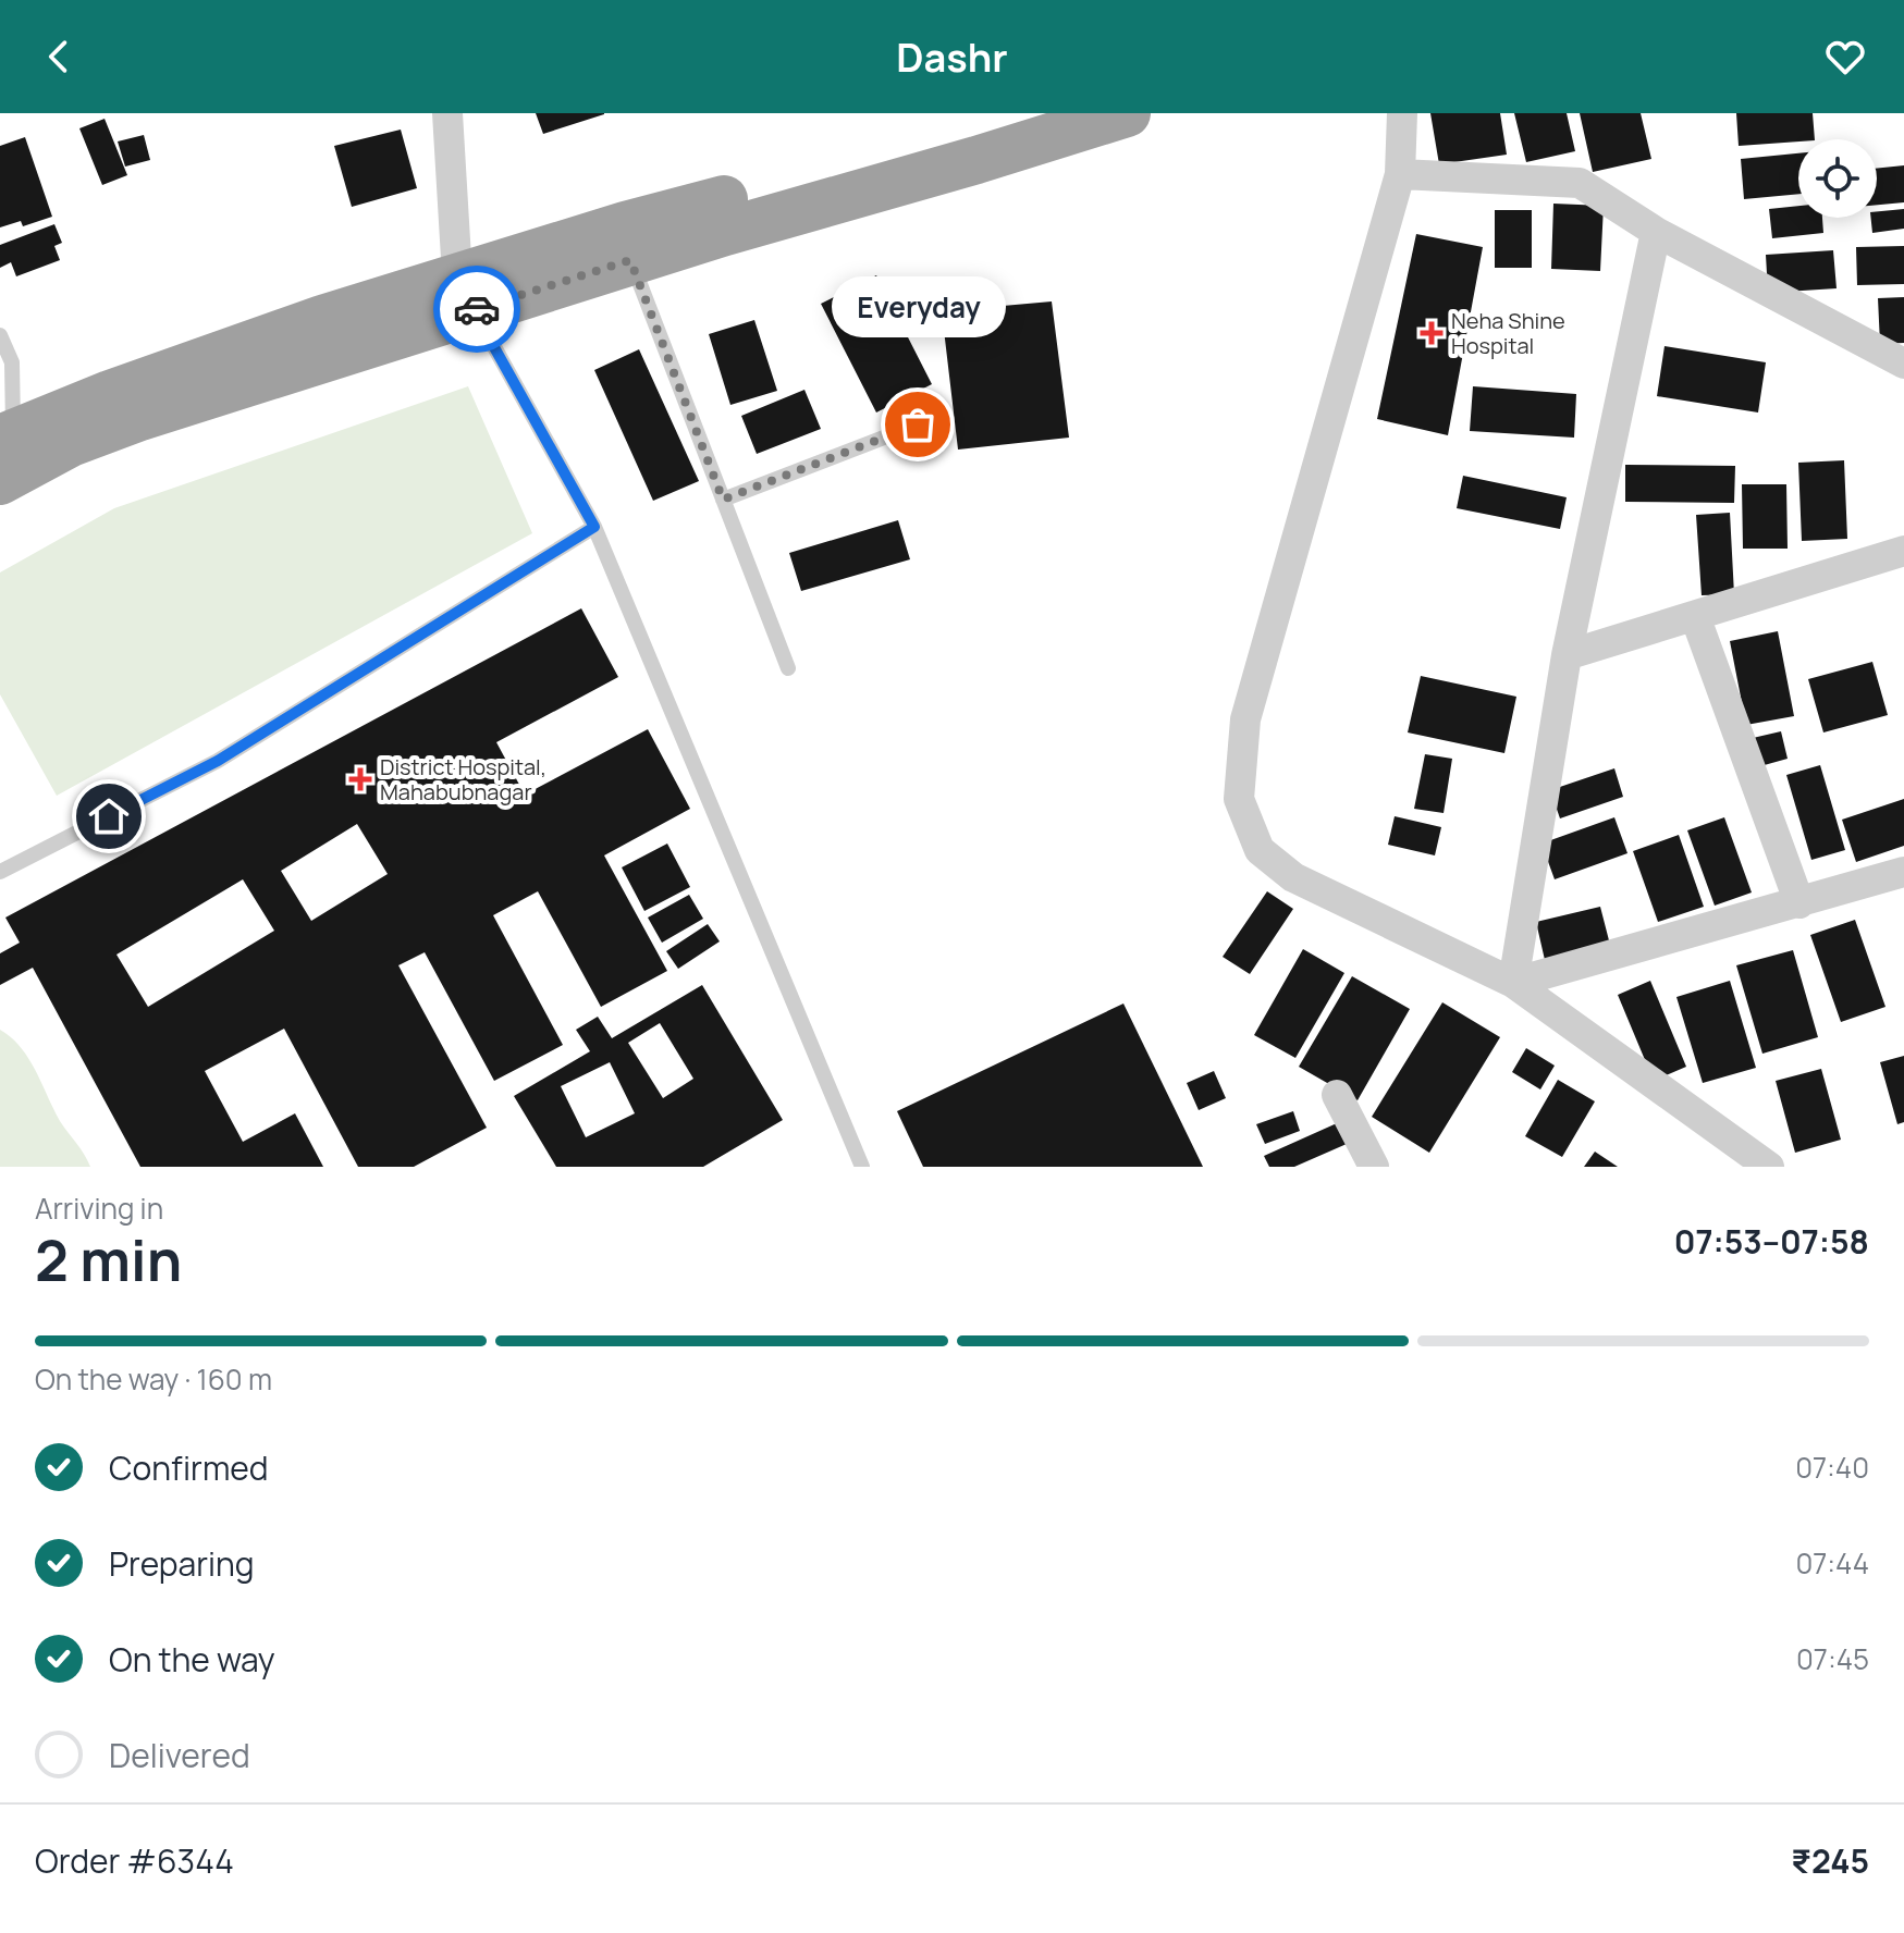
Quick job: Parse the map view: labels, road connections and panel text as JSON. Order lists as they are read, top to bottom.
{
  "places": {
    "health": ["Neha Shine Hospital", "District Hospital, Mahabubnagar"],
    "other": ["Everyday"]
  },
  "page": {
    "header": "Dashr",
    "bubble": "Everyday",
    "heading": ["2 min", "Arriving in", "07:53–07:58"],
    "panel": ["Order #6344", "₹245"],
    "bar": "On the way · 160 m",
    "list": [
      ["Confirmed", "07:40"],
      ["Preparing", "07:44"],
      ["On the way", "07:45"],
      "Delivered"
    ]
  }
}
